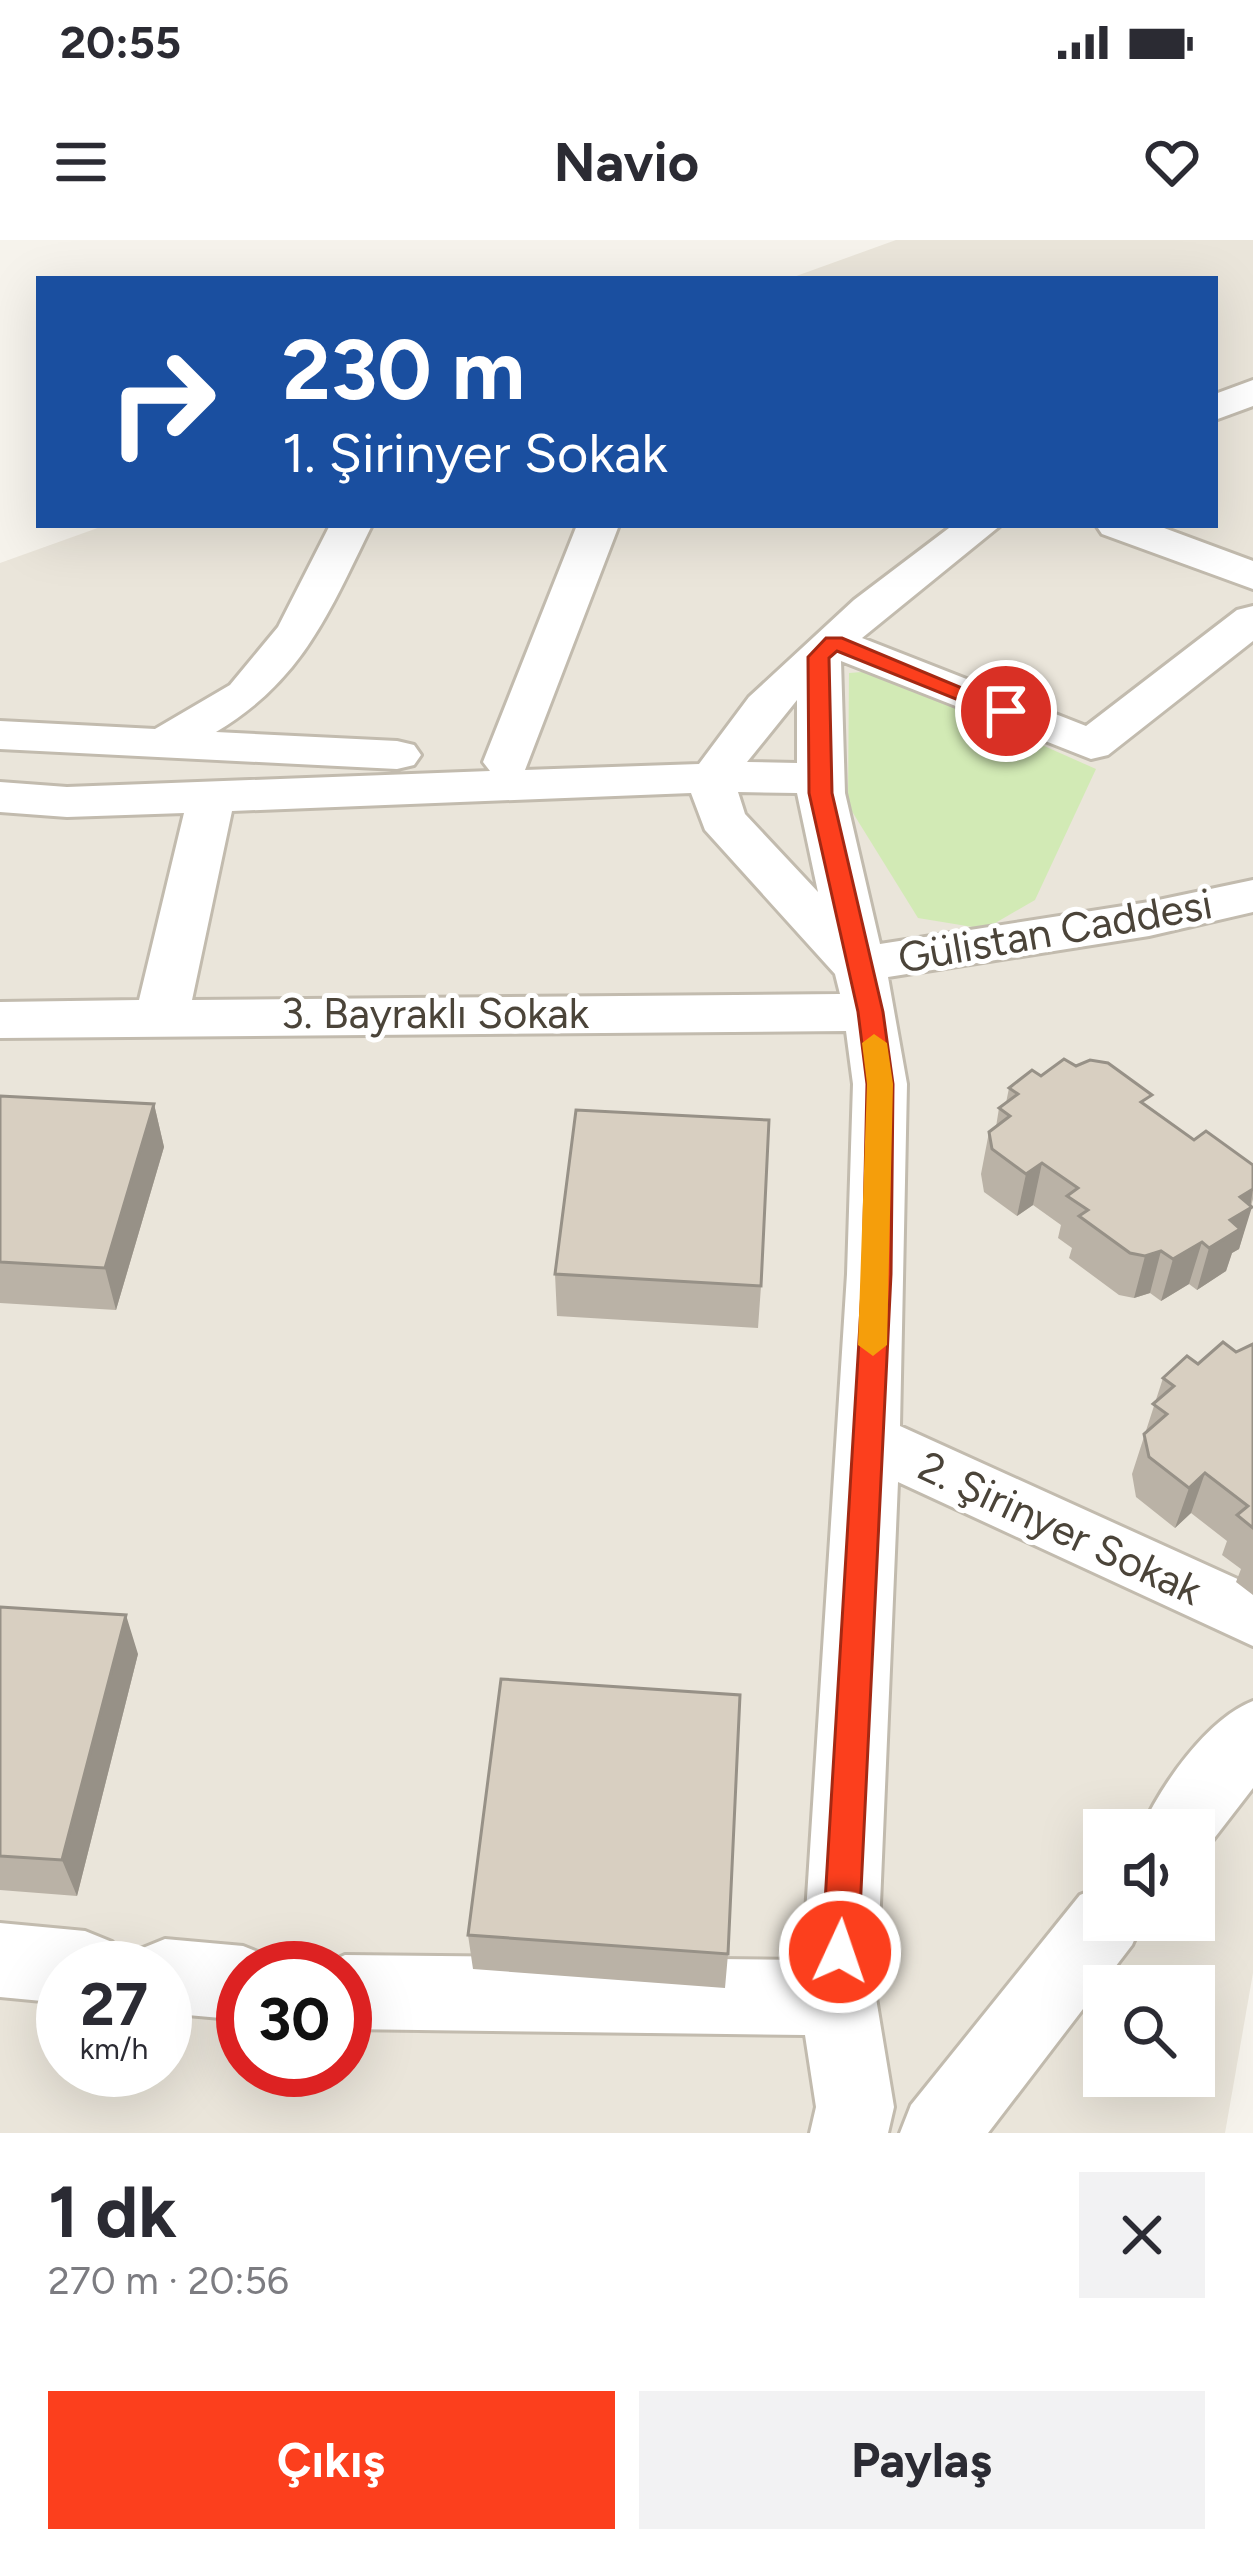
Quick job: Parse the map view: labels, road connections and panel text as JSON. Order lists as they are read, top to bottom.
{
  "streets": {
    "street": ["Gülistan Caddesi", "3. Bayraklı Sokak", "2. Şirinyer Sokak"]
  },
  "crossings": [
    ["Gülistan Caddesi", "3. Bayraklı Sokak"]
  ],
  "page": {
    "status": "20:55",
    "header": "Navio",
    "turn": ["230 m", "1. Şirinyer Sokak"],
    "speed": "27 km/h",
    "limit": "30",
    "heading": ["1 dk", "270 m · 20:56"],
    "buttons": ["Çıkış", "Paylaş"]
  }
}
